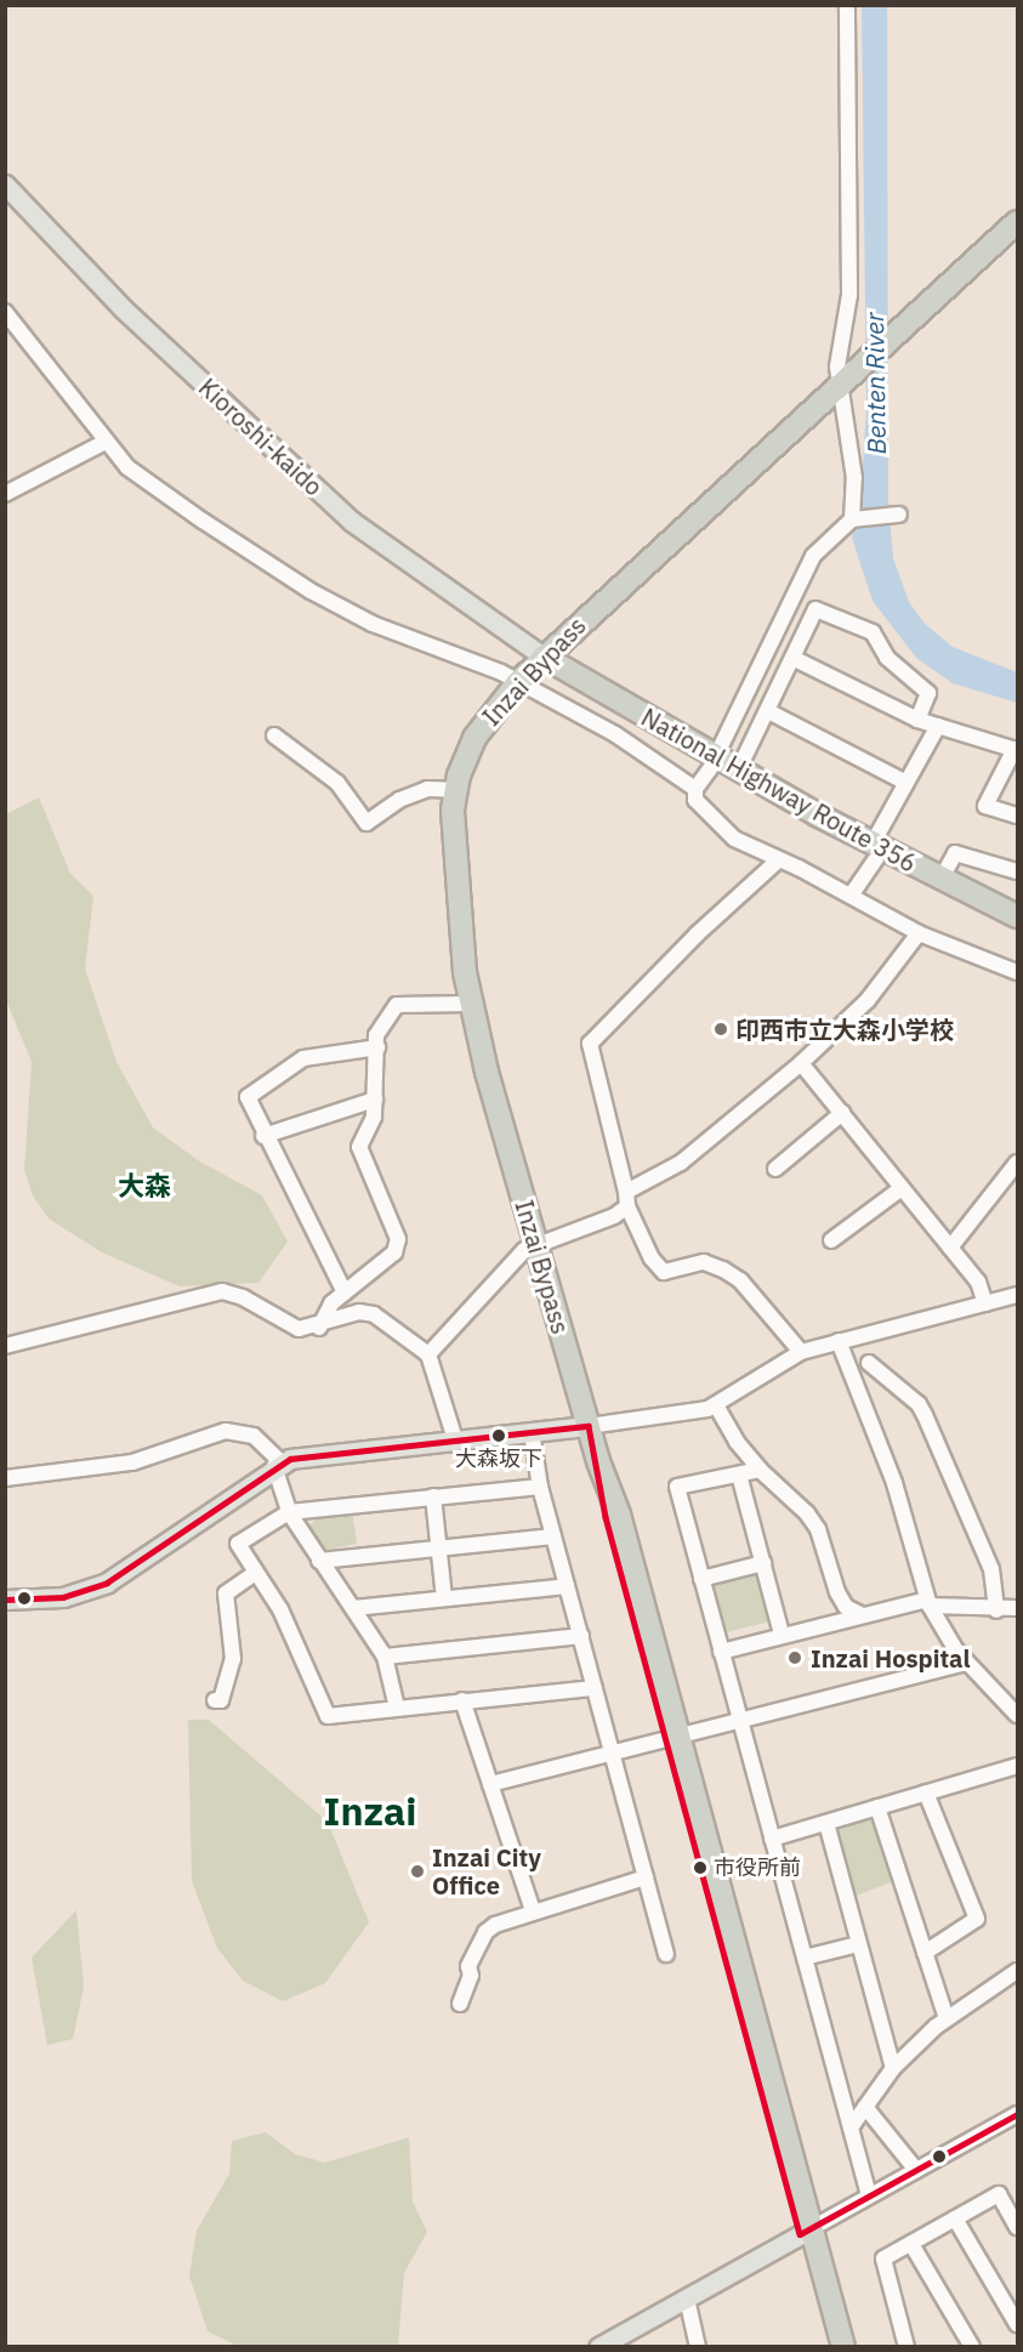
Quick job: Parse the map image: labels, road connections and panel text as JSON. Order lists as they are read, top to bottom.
{
  "streets": {
    "highway": ["Inzai Bypass", "National Highway Route 356"],
    "main road": ["Kioroshi-kaido"]
  },
  "crossings": [
    ["Kioroshi-kaido", "Inzai Bypass"],
    ["Kioroshi-kaido", "National Highway Route 356"],
    ["Inzai Bypass", "National Highway Route 356"]
  ],
  "districts": ["大森", "Inzai"],
  "water": ["Benten River"],
  "places": [
    "印西市立大森小学校",
    "大森坂下",
    "Inzai Hospital",
    "市役所前",
    "Inzai City Office"
  ]
}
